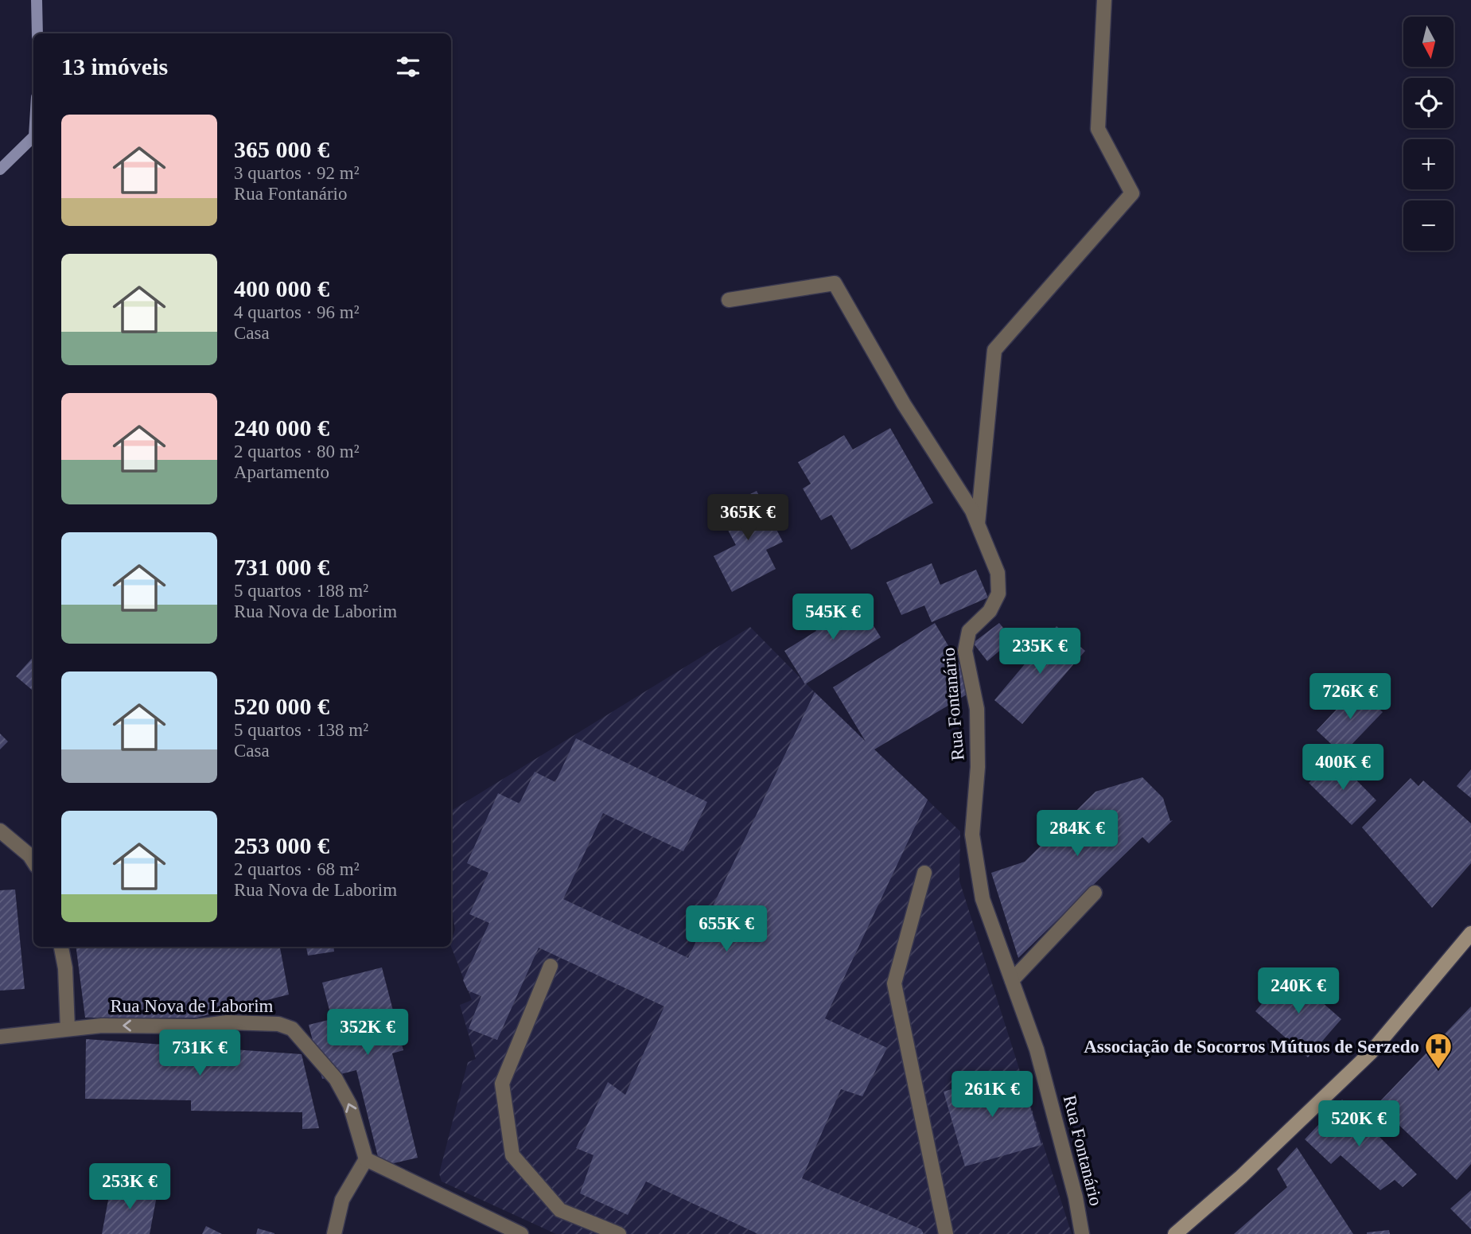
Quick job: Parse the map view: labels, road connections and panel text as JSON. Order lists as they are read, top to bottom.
{
  "streets": {
    "street": ["Rua Fontanário", "Rua Nova de Laborim"]
  },
  "one_way": ["Rua Nova de Laborim"],
  "places": {
    "hospital": ["Associação de Socorros Mútuos de Serzedo"]
  },
  "north": "bottom",
  "page": {
    "map_buttons": ["+", "−"],
    "heading": "13 imóveis",
    "list": [
      {
        "name": "365 000 €",
        "note": "3 quartos · 92 m² · Rua Fontanário"
      },
      {
        "name": "400 000 €",
        "note": "4 quartos · 96 m² · Casa"
      },
      {
        "name": "240 000 €",
        "note": "2 quartos · 80 m² · Apartamento"
      },
      {
        "name": "731 000 €",
        "note": "5 quartos · 188 m² · Rua Nova de Laborim"
      },
      {
        "name": "520 000 €",
        "note": "5 quartos · 138 m² · Casa"
      },
      {
        "name": "253 000 €",
        "note": "2 quartos · 68 m² · Rua Nova de Laborim"
      }
    ],
    "price": [
      "365K €",
      "545K €",
      "235K €",
      "726K €",
      "400K €",
      "284K €",
      "655K €",
      "240K €",
      "352K €",
      "731K €",
      "261K €",
      "520K €",
      "253K €"
    ]
  }
}
